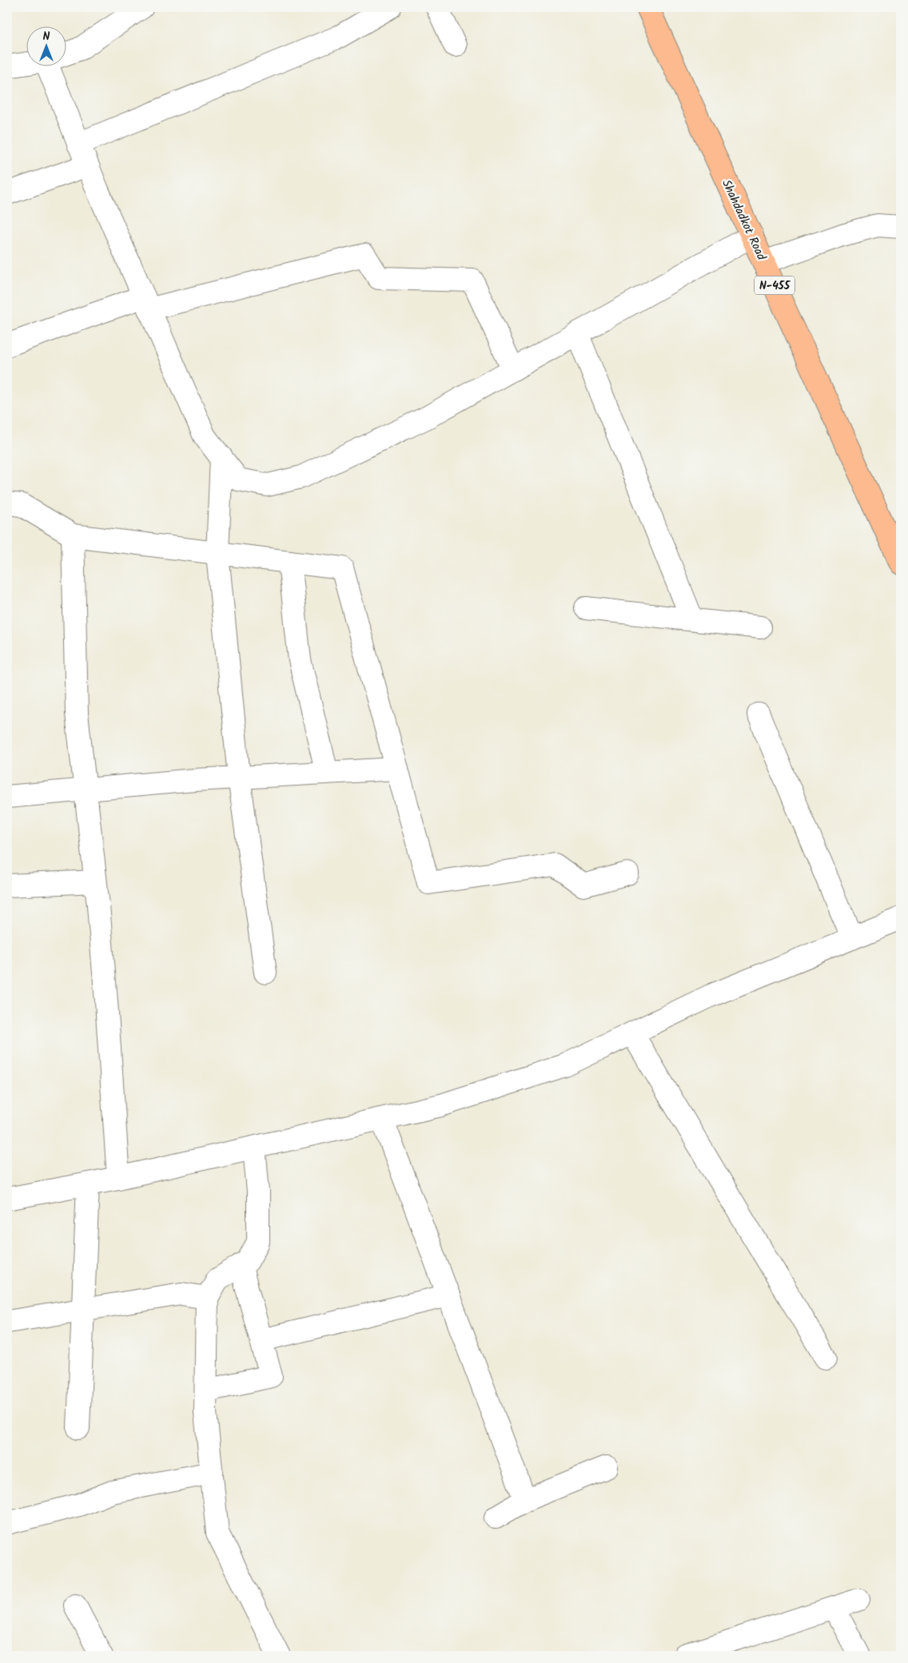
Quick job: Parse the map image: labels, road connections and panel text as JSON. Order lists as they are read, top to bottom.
{
  "streets": {
    "highway": ["Shahdadkot Road", "N-455"]
  },
  "north": "top"
}
